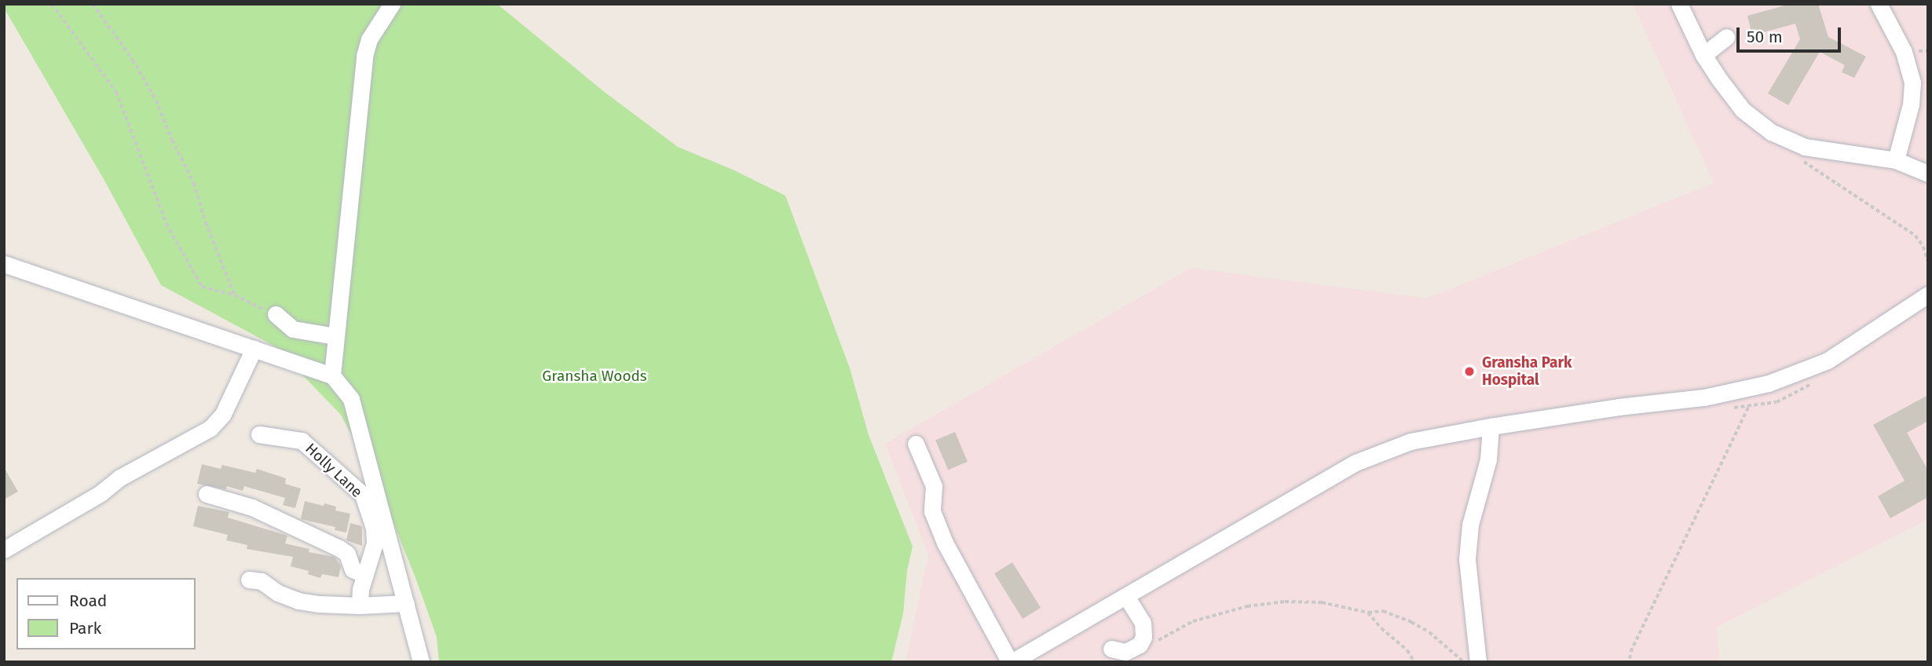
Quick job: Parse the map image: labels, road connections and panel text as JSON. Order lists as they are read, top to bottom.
{
  "streets": {
    "street": ["Holly Lane"]
  },
  "parks": ["Gransha Woods"],
  "places": ["Gransha Park Hospital"],
  "legend": ["Road", "Park"],
  "scale_bar": "50 m"
}
